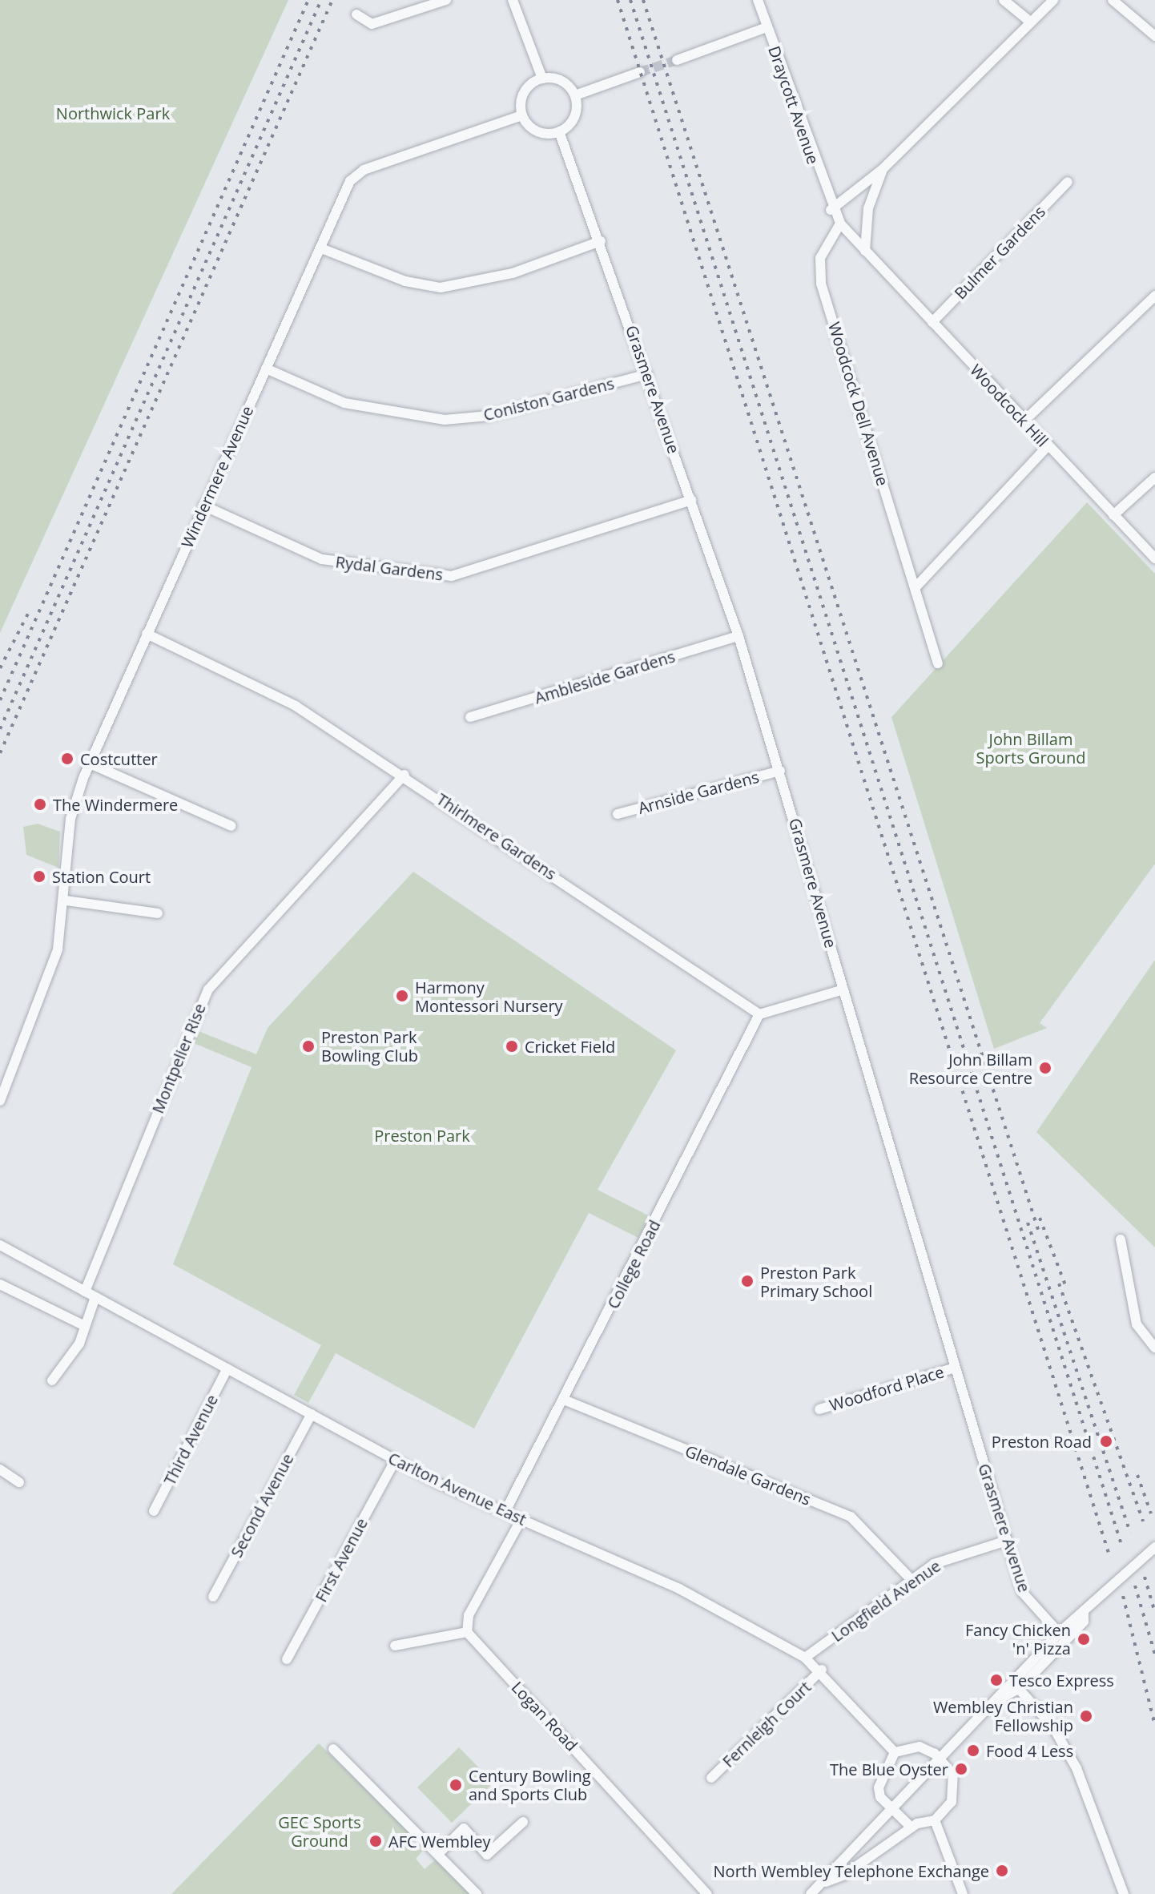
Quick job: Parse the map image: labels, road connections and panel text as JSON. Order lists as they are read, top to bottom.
{
  "streets": {
    "street": [
      "Draycott Avenue",
      "Bulmer Gardens",
      "Grasmere Avenue",
      "Coniston Gardens",
      "Woodcock Dell Avenue",
      "Woodcock Hill",
      "Windermere Avenue",
      "Rydal Gardens",
      "Ambleside Gardens",
      "Arnside Gardens",
      "Thirlmere Gardens",
      "Montpelier Rise",
      "College Road",
      "Woodford Place",
      "Third Avenue",
      "Glendale Gardens",
      "Carlton Avenue East",
      "Second Avenue",
      "First Avenue",
      "Longfield Avenue",
      "Logan Road",
      "Fernleigh Court"
    ]
  },
  "crossings": [
    ["Draycott Avenue", "Woodcock Hill"],
    ["Bulmer Gardens", "Woodcock Hill"],
    ["Grasmere Avenue", "Coniston Gardens"],
    ["Grasmere Avenue", "Windermere Avenue"],
    ["Grasmere Avenue", "Rydal Gardens"],
    ["Grasmere Avenue", "Ambleside Gardens"],
    ["Grasmere Avenue", "Arnside Gardens"],
    ["Grasmere Avenue", "Woodford Place"],
    ["Grasmere Avenue", "Longfield Avenue"],
    ["Coniston Gardens", "Windermere Avenue"],
    ["Woodcock Dell Avenue", "Woodcock Hill"],
    ["Windermere Avenue", "Rydal Gardens"],
    ["Windermere Avenue", "Thirlmere Gardens"],
    ["Thirlmere Gardens", "Montpelier Rise"],
    ["Thirlmere Gardens", "College Road"],
    ["Montpelier Rise", "Carlton Avenue East"],
    ["College Road", "Glendale Gardens"],
    ["College Road", "Carlton Avenue East"],
    ["Third Avenue", "Carlton Avenue East"],
    ["Glendale Gardens", "Longfield Avenue"],
    ["Carlton Avenue East", "Second Avenue"],
    ["Carlton Avenue East", "First Avenue"],
    ["Carlton Avenue East", "Longfield Avenue"],
    ["Carlton Avenue East", "Fernleigh Court"]
  ],
  "parks": [
    "Northwick Park",
    "John Billam Sports Ground",
    "Preston Park",
    "GEC Sports Ground"
  ],
  "places": [
    "Costcutter",
    "The Windermere",
    "Station Court",
    "Harmony Montessori Nursery",
    "Preston Park Bowling Club",
    "Cricket Field",
    "John Billam Resource Centre",
    "Preston Park Primary School",
    "Preston Road",
    "Fancy Chicken 'n' Pizza",
    "Tesco Express",
    "Wembley Christian Fellowship",
    "Food 4 Less",
    "The Blue Oyster",
    "Century Bowling and Sports Club",
    "AFC Wembley",
    "North Wembley Telephone Exchange"
  ]
}
